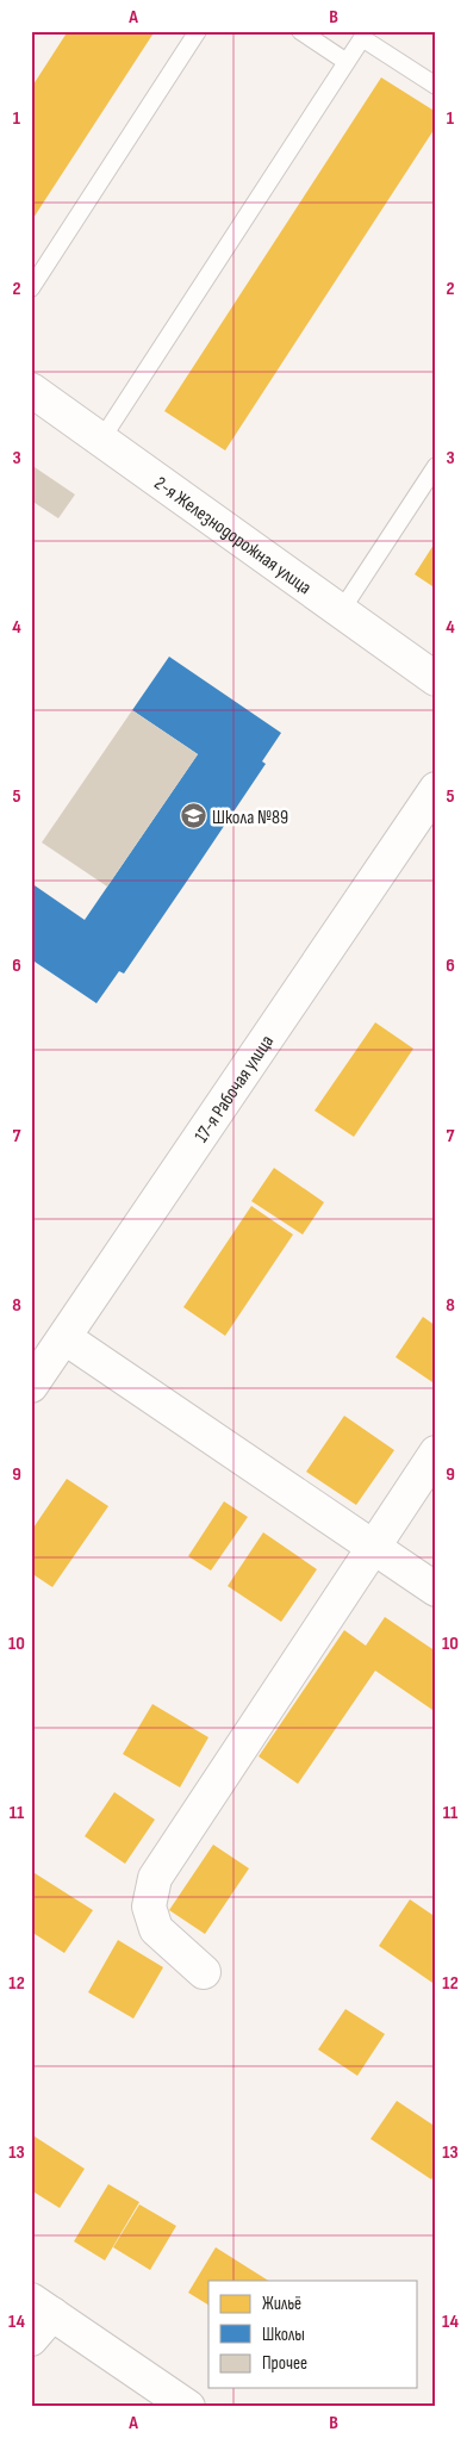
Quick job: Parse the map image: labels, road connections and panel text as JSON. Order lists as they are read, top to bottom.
{
  "streets": {
    "street": ["2-я Железнодорожная улица", "17-я Рабочая улица"]
  },
  "places": {
    "school or university": ["Школа №89"]
  },
  "legend": ["Жильё", "Школы", "Прочее"],
  "grid": {
    "columns": ["A", "B"],
    "rows": [
      "1",
      "2",
      "3",
      "4",
      "5",
      "6",
      "7",
      "8",
      "9",
      "10",
      "11",
      "12",
      "13",
      "14"
    ]
  }
}
